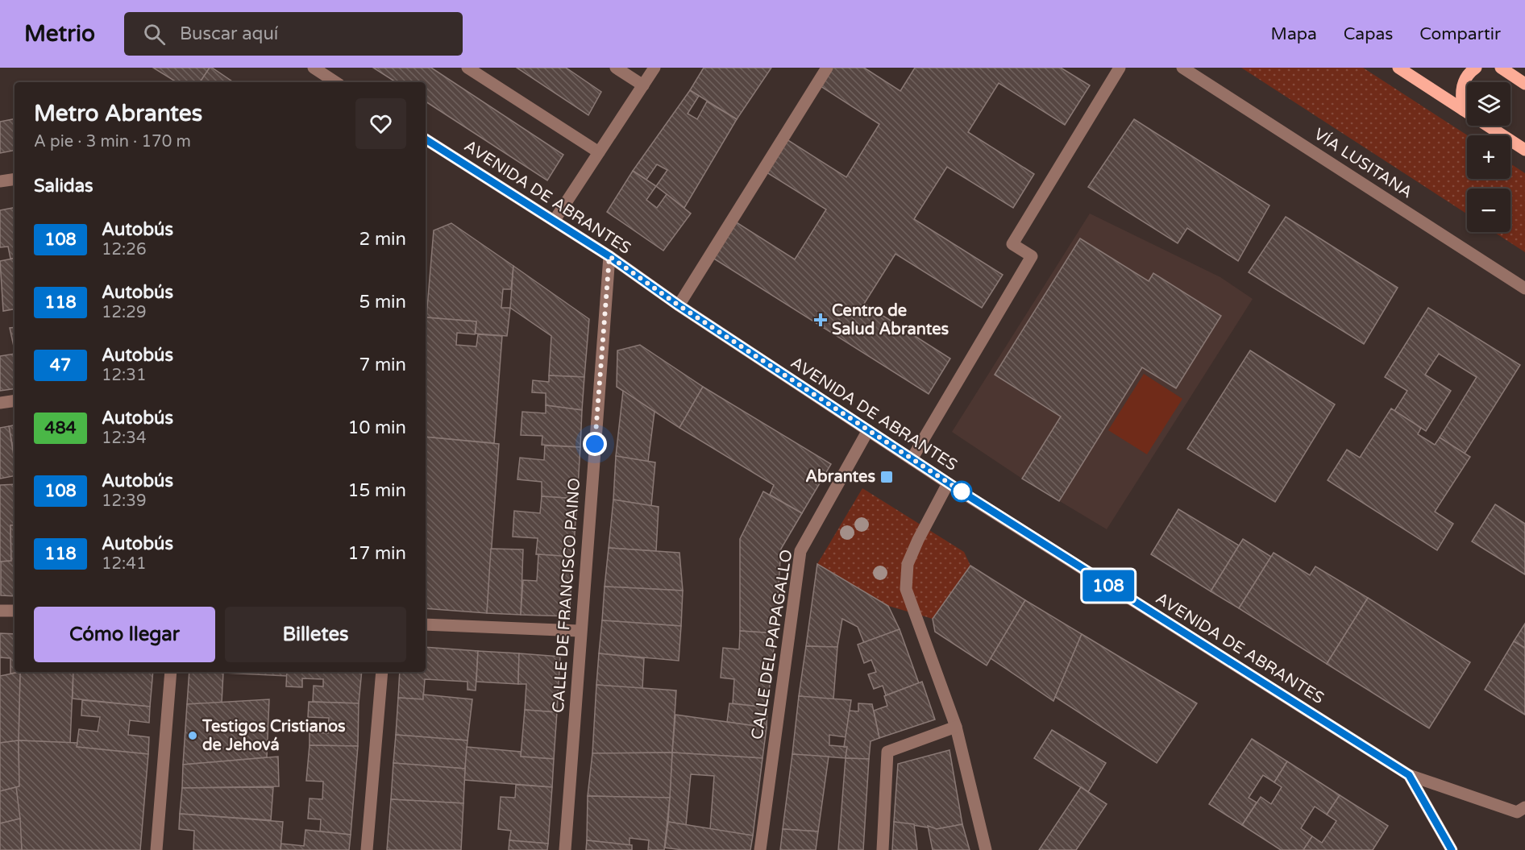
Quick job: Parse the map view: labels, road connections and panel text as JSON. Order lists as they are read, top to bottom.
{
  "streets": {
    "street": [
      "VÍA LUSITANA",
      "AVENIDA DE ABRANTES",
      "CALLE DE FRANCISCO PAINO",
      "CALLE DEL PAPAGALLO"
    ]
  },
  "crossings": [
    ["AVENIDA DE ABRANTES", "CALLE DE FRANCISCO PAINO"],
    ["AVENIDA DE ABRANTES", "CALLE DEL PAPAGALLO"]
  ],
  "places": {
    "health": ["Centro de Salud Abrantes"],
    "transit": ["Abrantes"],
    "other": ["Testigos Cristianos de Jehová"]
  },
  "lines": ["bus line 108"],
  "page": {
    "header": "Metrio",
    "search": "Buscar aquí",
    "nav": ["Mapa", "Capas", "Compartir"],
    "on_map": "108",
    "map_buttons": ["+", "−"],
    "heading": [
      ["Metro Abrantes", "A pie · 3 min · 170 m"],
      "Salidas"
    ],
    "list": [
      {
        "mark": "108",
        "name": "Autobús",
        "note": "12:26",
        "value": "2 min"
      },
      {
        "mark": "118",
        "name": "Autobús",
        "note": "12:29",
        "value": "5 min"
      },
      {
        "mark": "47",
        "name": "Autobús",
        "note": "12:31",
        "value": "7 min"
      },
      {
        "mark": "484",
        "name": "Autobús",
        "note": "12:34",
        "value": "10 min"
      },
      {
        "mark": "108",
        "name": "Autobús",
        "note": "12:39",
        "value": "15 min"
      },
      {
        "mark": "118",
        "name": "Autobús",
        "note": "12:41",
        "value": "17 min"
      }
    ],
    "buttons": ["Cómo llegar", "Billetes"]
  }
}
